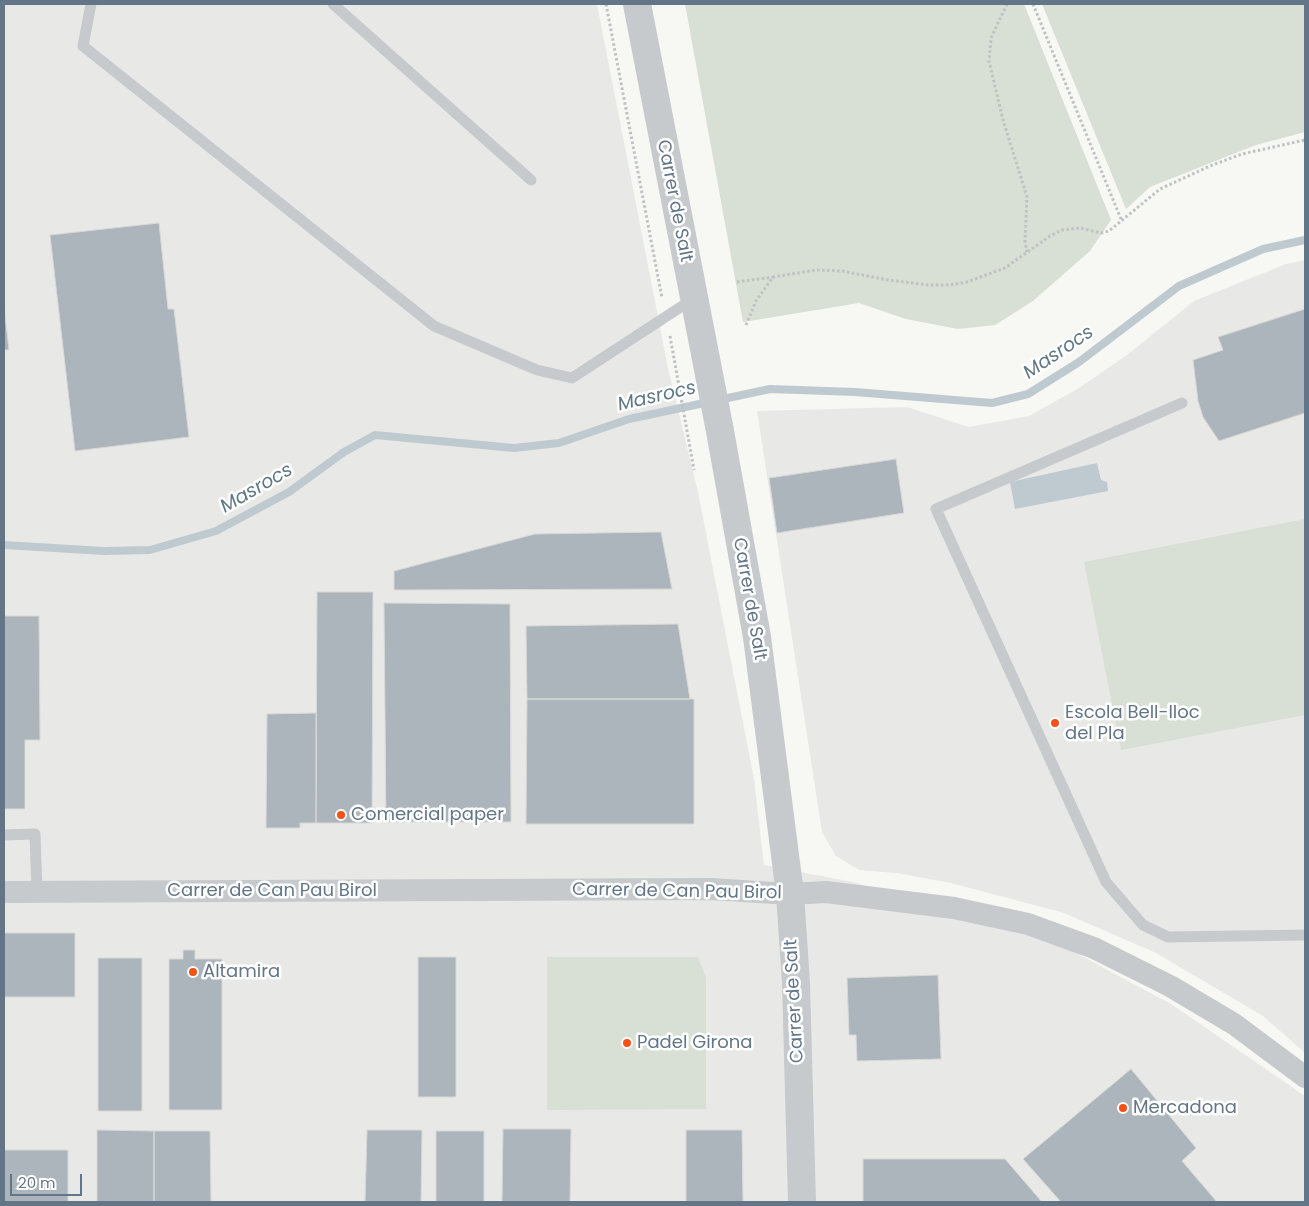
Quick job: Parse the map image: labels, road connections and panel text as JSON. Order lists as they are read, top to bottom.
{
  "streets": {
    "street": ["Carrer de Salt", "Carrer de Can Pau Birol"]
  },
  "crossings": [
    ["Carrer de Salt", "Carrer de Can Pau Birol"]
  ],
  "water": ["Masrocs"],
  "places": [
    "Escola Bell-lloc del Pla",
    "Comercial paper",
    "Altamira",
    "Padel Girona",
    "Mercadona"
  ],
  "scale_bar": "20 m"
}
